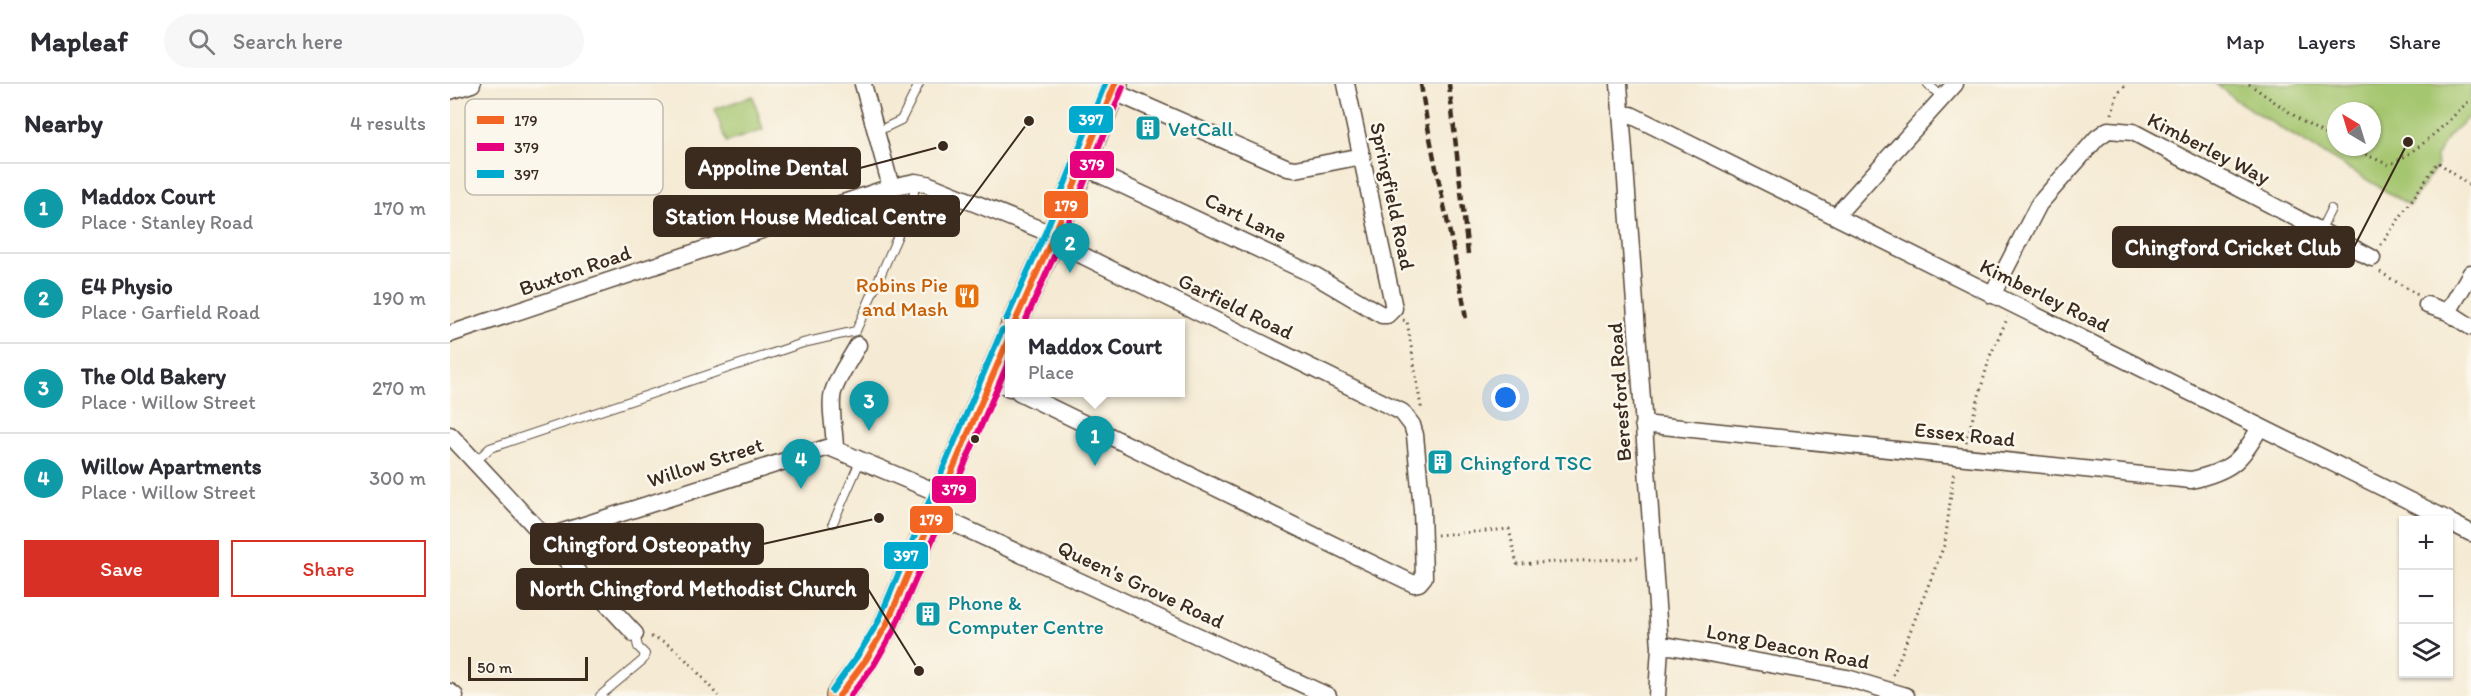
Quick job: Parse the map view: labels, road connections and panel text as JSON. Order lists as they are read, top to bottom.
{
  "streets": {
    "street": [
      "Kimberley Way",
      "Springfield Road",
      "Cart Lane",
      "Buxton Road",
      "Kimberley Road",
      "Garfield Road",
      "Beresford Road",
      "Essex Road",
      "Willow Street",
      "Queen's Grove Road",
      "Long Deacon Road"
    ]
  },
  "crossings": [
    ["Springfield Road", "Cart Lane"],
    ["Buxton Road", "Garfield Road"],
    ["Kimberley Road", "Beresford Road"],
    ["Kimberley Road", "Essex Road"],
    ["Beresford Road", "Essex Road"],
    ["Beresford Road", "Long Deacon Road"],
    ["Willow Street", "Queen's Grove Road"]
  ],
  "places": {
    "other": [
      "Station House Medical Centre",
      "Chingford Cricket Club",
      "Appoline Dental",
      "Chingford Osteopathy",
      "North Chingford Methodist Church"
    ],
    "building": ["VetCall", "Chingford TSC", "Phone & Computer Centre"],
    "restaurant": ["Robins Pie and Mash"]
  },
  "lines": ["transit line 179", "transit line 397", "transit line 379"],
  "legend": ["179", "379", "397"],
  "scale_bar": "50 m",
  "north": "top left",
  "page": {
    "header": "Mapleaf",
    "search": "Search here",
    "nav": ["Map", "Layers", "Share"],
    "heading": ["Nearby", "4 results"],
    "list": [
      {
        "mark": "1",
        "name": "Maddox Court",
        "note": "Place · Stanley Road",
        "value": "170 m"
      },
      {
        "mark": "2",
        "name": "E4 Physio",
        "note": "Place · Garfield Road",
        "value": "190 m"
      },
      {
        "mark": "3",
        "name": "The Old Bakery",
        "note": "Place · Willow Street",
        "value": "270 m"
      },
      {
        "mark": "4",
        "name": "Willow Apartments",
        "note": "Place · Willow Street",
        "value": "300 m"
      }
    ],
    "pins": [
      "2",
      "3",
      "1",
      "4"
    ],
    "popup": ["Maddox Court", "Place"],
    "map_buttons": ["+", "−"],
    "buttons": ["Save", "Share"],
    "scale": "50 m"
  }
}
